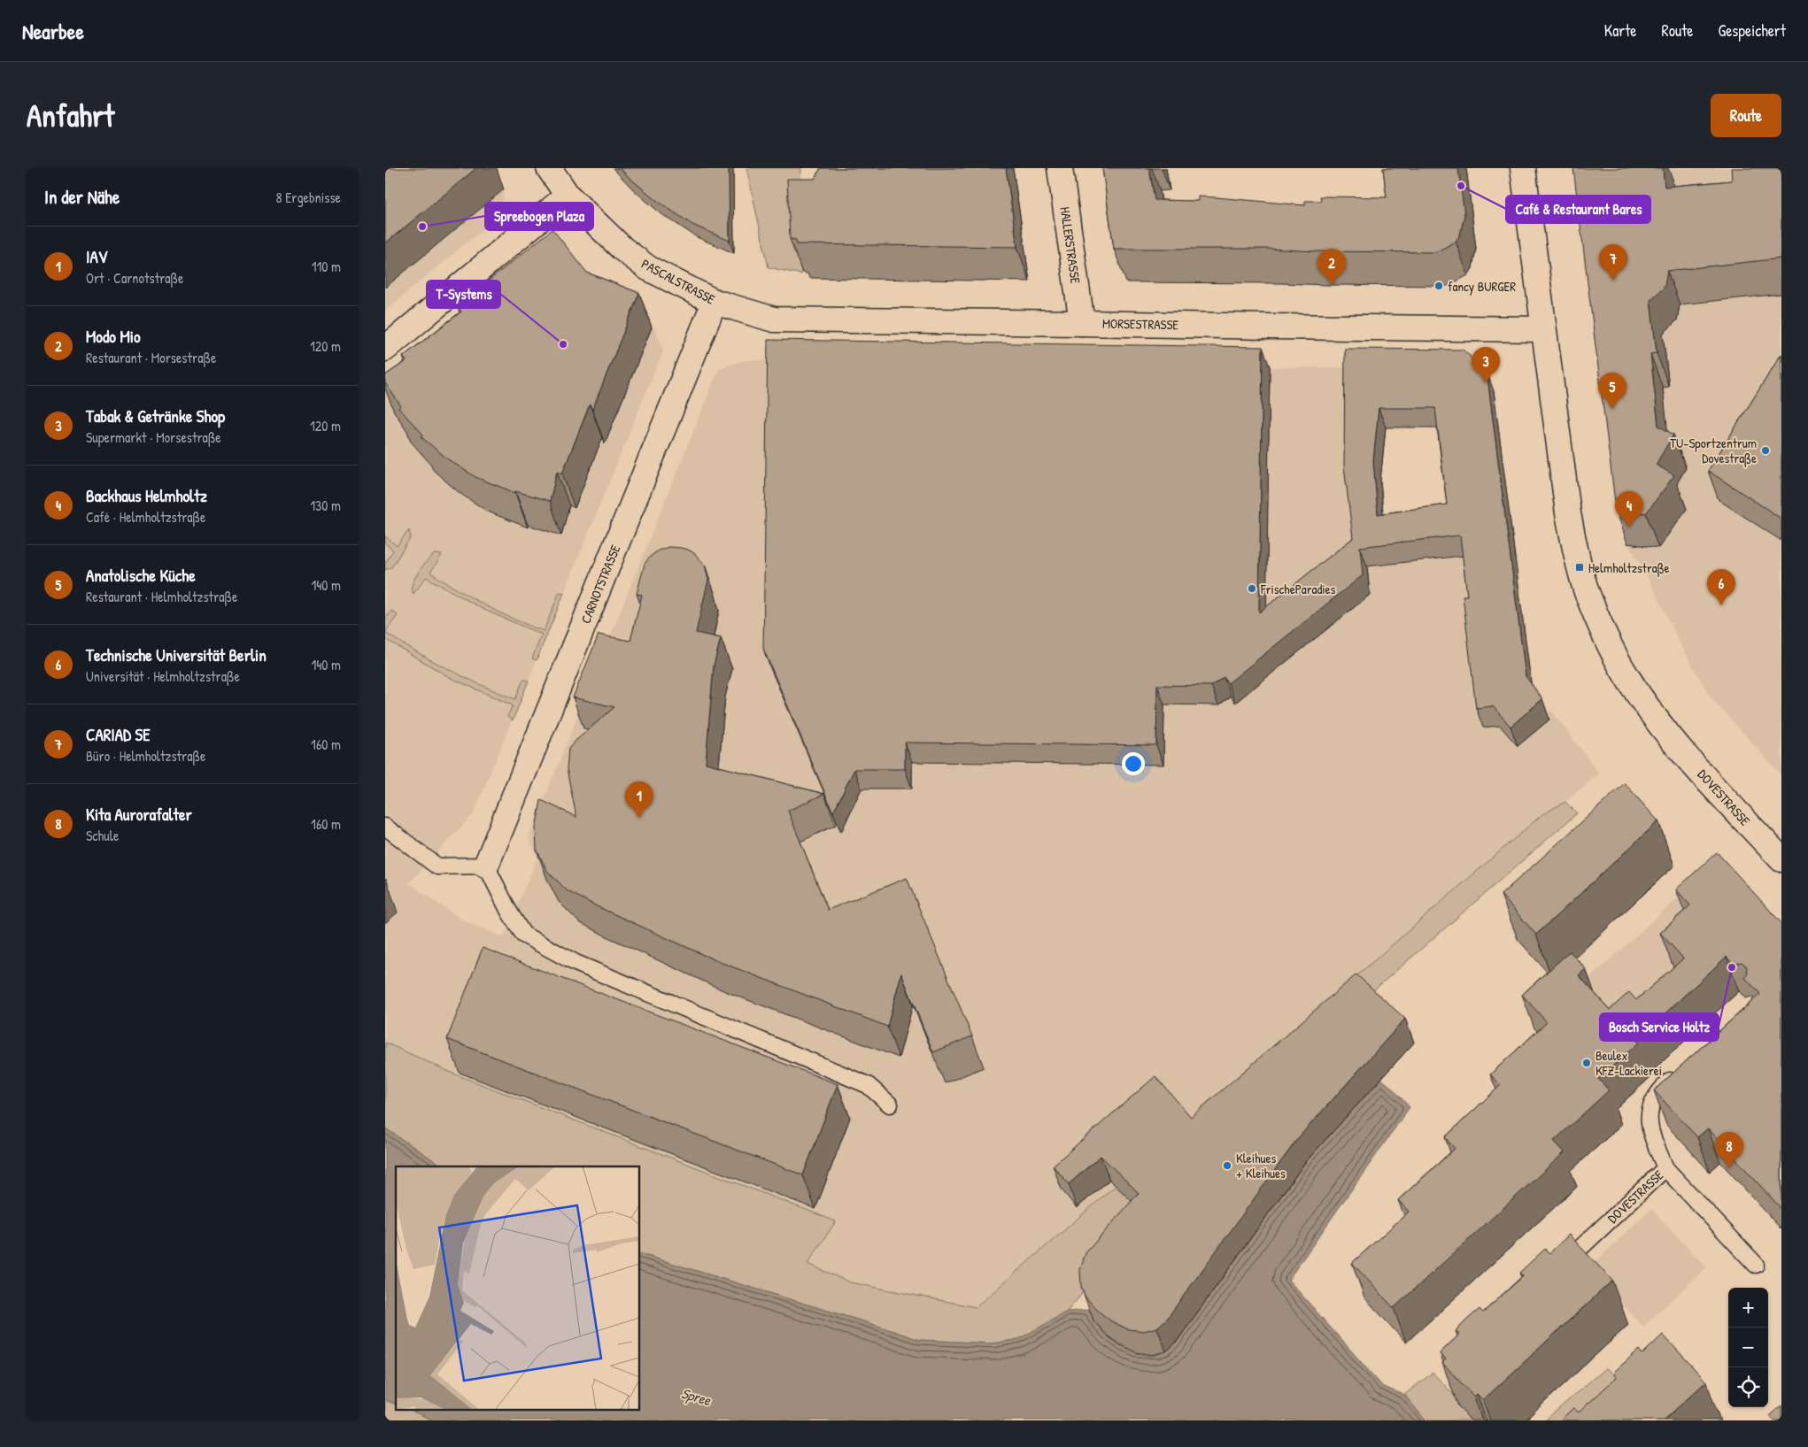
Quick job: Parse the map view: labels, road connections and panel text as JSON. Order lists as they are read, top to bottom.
{
  "streets": {
    "street": [
      "HALLERSTRASSE",
      "PASCALSTRASSE",
      "MORSESTRASSE",
      "CARNOTSTRASSE",
      "DOVESTRASSE"
    ]
  },
  "crossings": [
    ["HALLERSTRASSE", "MORSESTRASSE"],
    ["PASCALSTRASSE", "MORSESTRASSE"],
    ["PASCALSTRASSE", "CARNOTSTRASSE"],
    ["MORSESTRASSE", "DOVESTRASSE"]
  ],
  "water": ["Spree"],
  "places": {
    "other": [
      "Café & Restaurant Bares",
      "Spreebogen Plaza",
      "fancy BURGER",
      "T-Systems",
      "TU-Sportzentrum Dovestraße",
      "FrischeParadies",
      "Bosch Service Holtz",
      "Beulex KFZ-Lackierei",
      "Kleihues + Kleihues"
    ],
    "transit": ["Helmholtzstraße"]
  },
  "page": {
    "header": "Nearbee",
    "nav": ["Karte", "Route", "Gespeichert"],
    "buttons": "Route",
    "title": "Anfahrt",
    "heading": ["In der Nähe", "8 Ergebnisse"],
    "list": [
      {
        "mark": "1",
        "name": "IAV",
        "note": "Ort · Carnotstraße",
        "value": "110 m"
      },
      {
        "mark": "2",
        "name": "Modo Mio",
        "note": "Restaurant · Morsestraße",
        "value": "120 m"
      },
      {
        "mark": "3",
        "name": "Tabak & Getränke Shop",
        "note": "Supermarkt · Morsestraße",
        "value": "120 m"
      },
      {
        "mark": "4",
        "name": "Backhaus Helmholtz",
        "note": "Café · Helmholtzstraße",
        "value": "130 m"
      },
      {
        "mark": "5",
        "name": "Anatolische Küche",
        "note": "Restaurant · Helmholtzstraße",
        "value": "140 m"
      },
      {
        "mark": "6",
        "name": "Technische Universität Berlin",
        "note": "Universität · Helmholtzstraße",
        "value": "140 m"
      },
      {
        "mark": "7",
        "name": "CARIAD SE",
        "note": "Büro · Helmholtzstraße",
        "value": "160 m"
      },
      {
        "mark": "8",
        "name": "Kita Aurorafalter",
        "note": "Schule",
        "value": "160 m"
      }
    ],
    "pins": [
      "7",
      "2",
      "3",
      "5",
      "4",
      "6",
      "1",
      "8"
    ],
    "map_buttons": ["+", "−"]
  }
}
